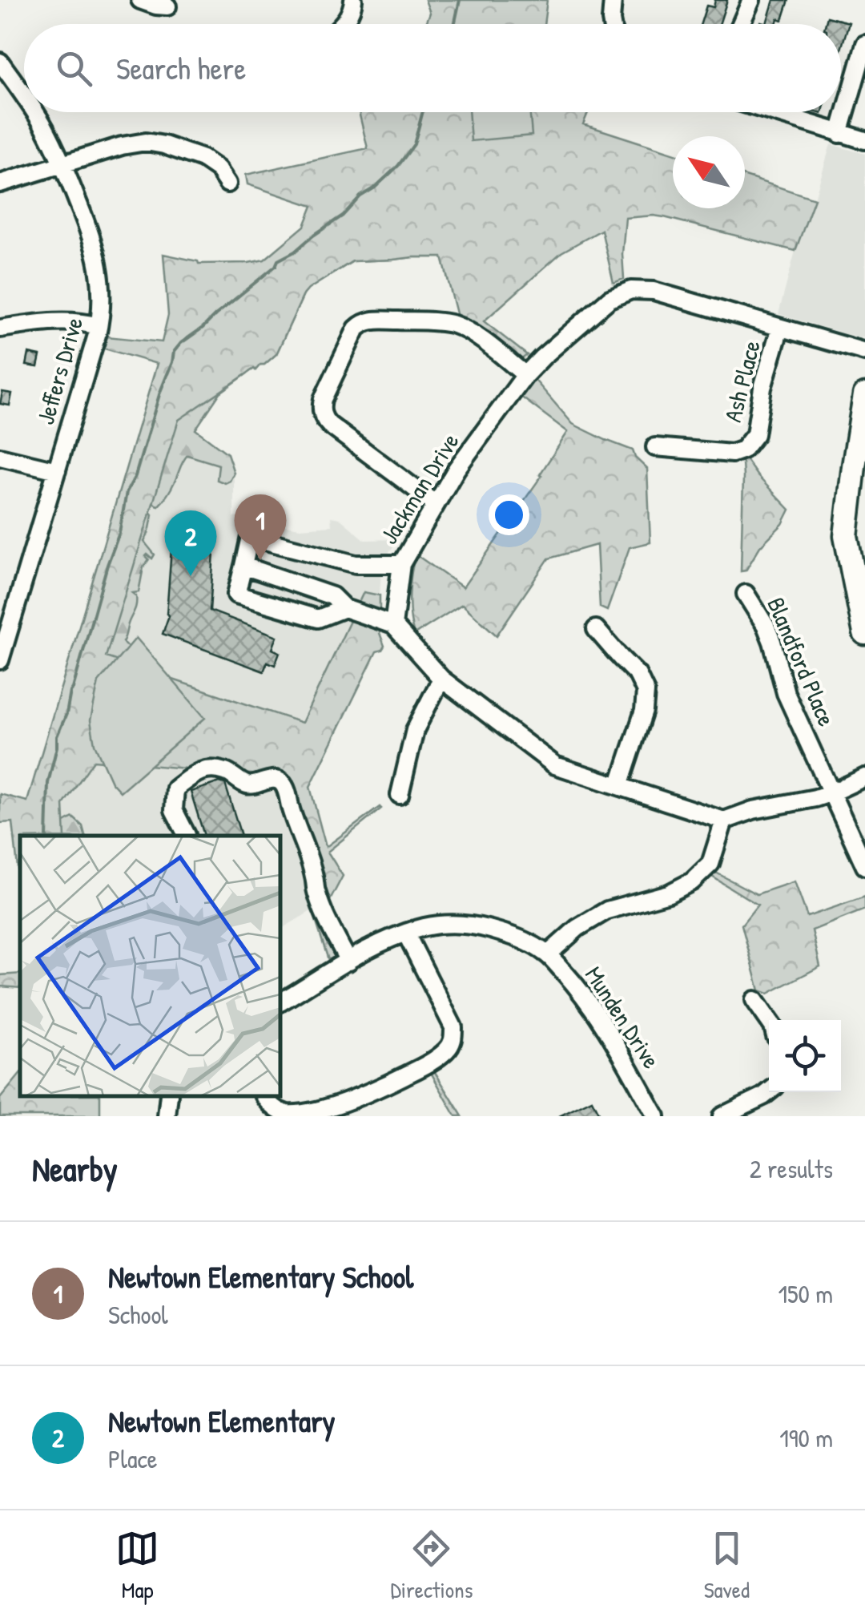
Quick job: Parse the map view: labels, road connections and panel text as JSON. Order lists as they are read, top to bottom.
{
  "streets": {
    "street": [
      "Jeffers Drive",
      "Ash Place",
      "Jackman Drive",
      "Blandford Place",
      "Munden Drive"
    ]
  },
  "crossings": [
    ["Ash Place", "Jackman Drive"]
  ],
  "north": "top left",
  "page": {
    "search": "Search here",
    "pins": ["1", "2"],
    "heading": ["Nearby", "2 results"],
    "list": [
      {
        "mark": "1",
        "name": "Newtown Elementary School",
        "note": "School",
        "value": "150 m"
      },
      {
        "mark": "2",
        "name": "Newtown Elementary",
        "note": "Place",
        "value": "190 m"
      }
    ],
    "nav": ["Map", "Directions", "Saved"]
  }
}
